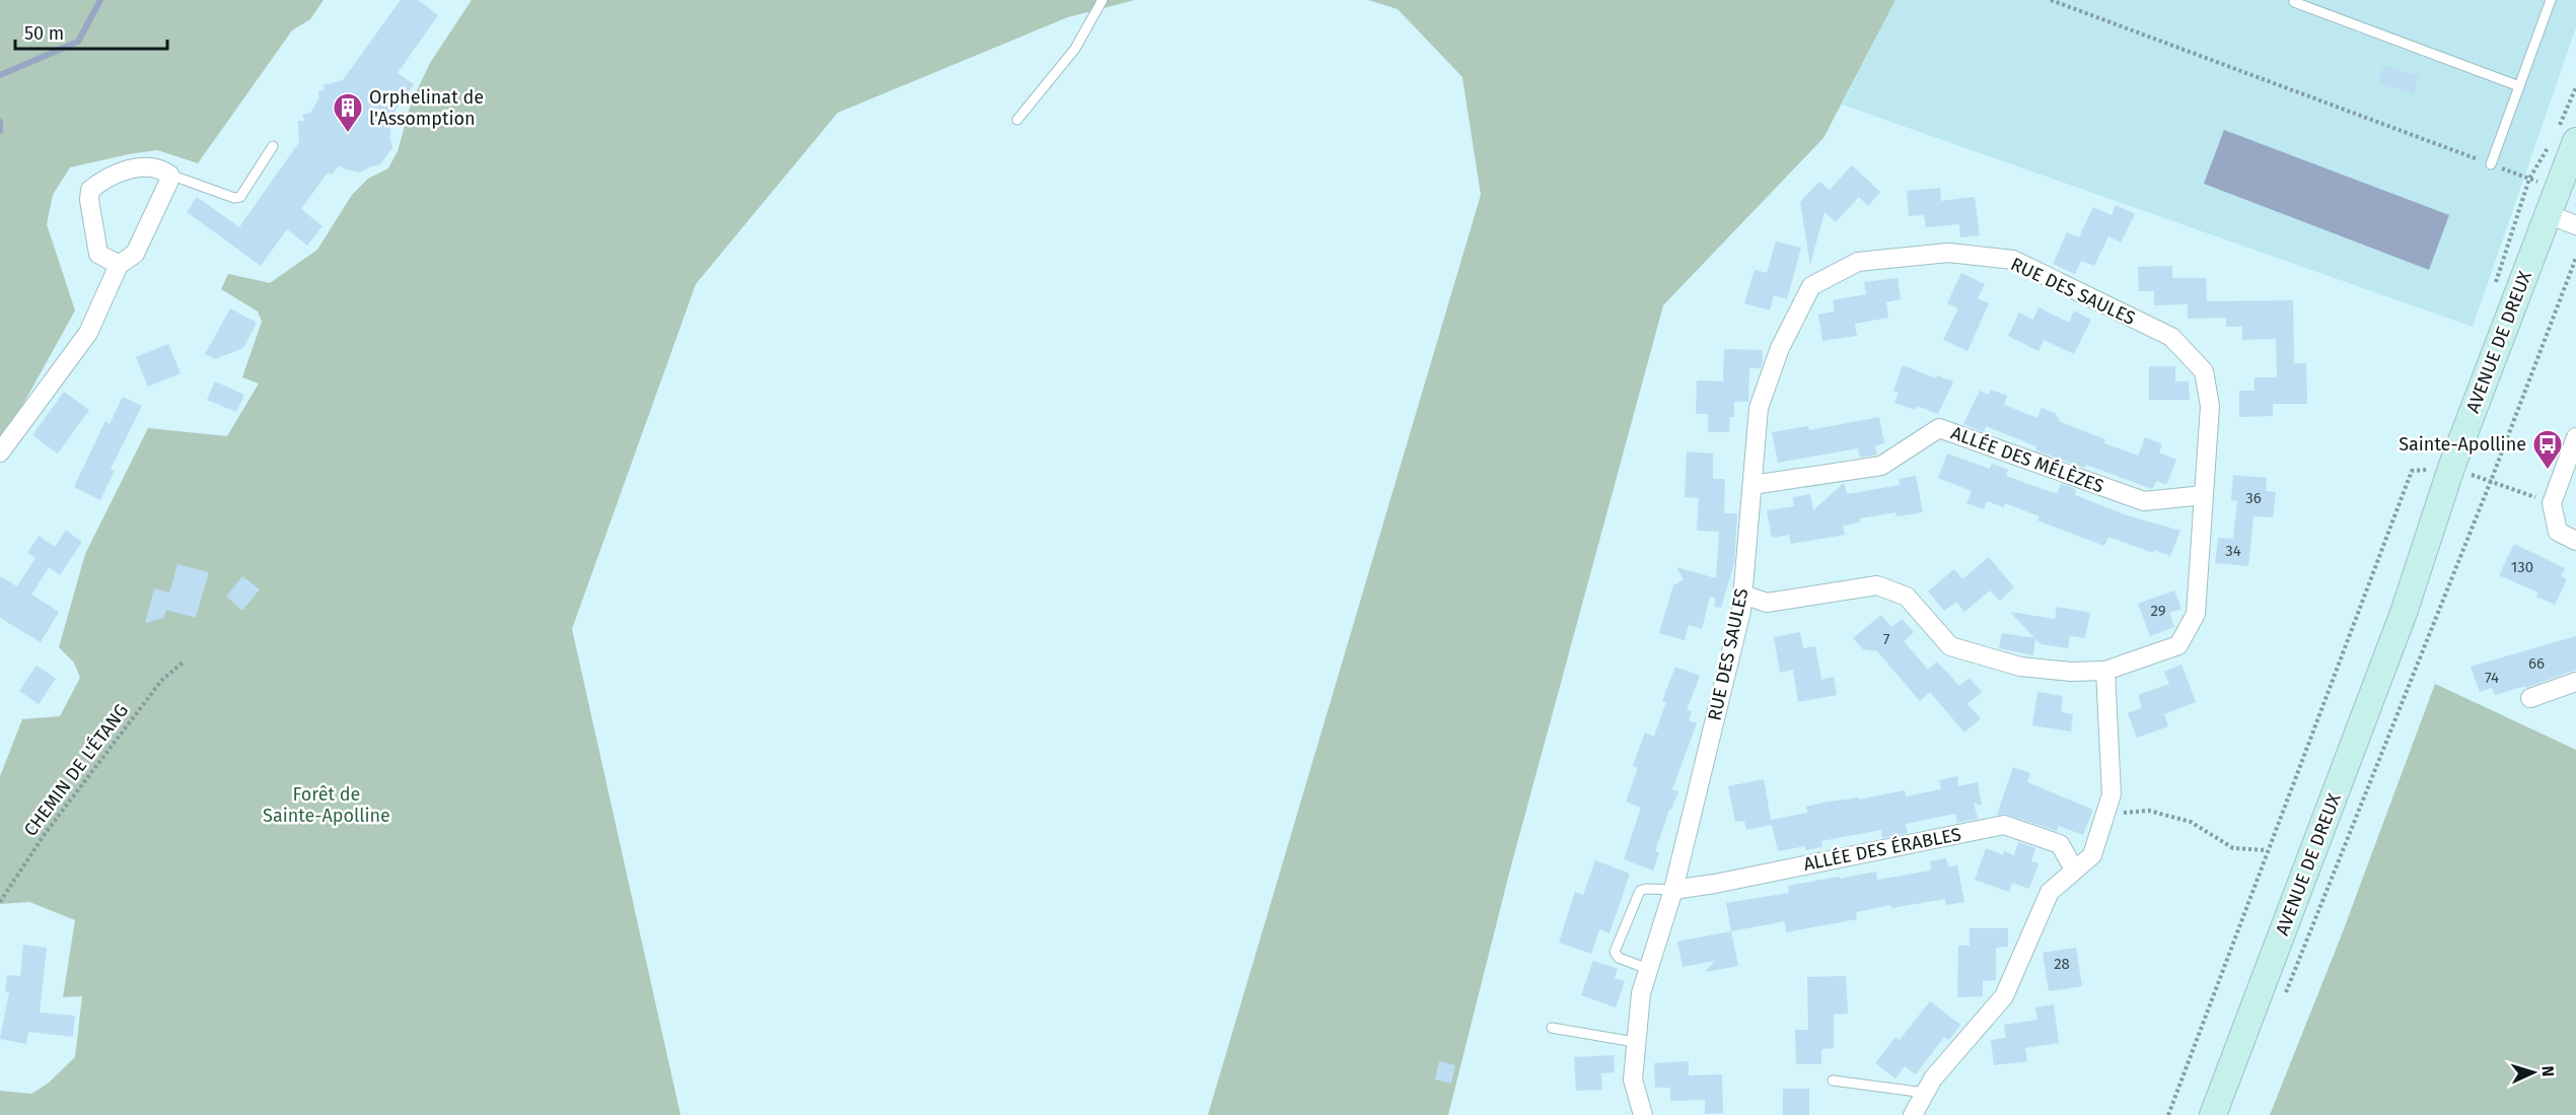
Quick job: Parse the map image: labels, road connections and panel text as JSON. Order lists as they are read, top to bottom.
{
  "streets": {
    "main road": ["AVENUE DE DREUX"],
    "street": ["RUE DES SAULES", "ALLÉE DES MÉLÈZES", "ALLÉE DES ÉRABLES"],
    "path": ["CHEMIN DE L'ÉTANG"]
  },
  "crossings": [
    ["RUE DES SAULES", "ALLÉE DES MÉLÈZES"],
    ["RUE DES SAULES", "ALLÉE DES ÉRABLES"]
  ],
  "parks": ["Forêt de Sainte-Apolline"],
  "places": {
    "building": ["Orphelinat de l'Assomption"],
    "bus stop": ["Sainte-Apolline"]
  },
  "house_numbers": [
    "36",
    "34",
    "130",
    "29",
    "7",
    "66",
    "74",
    "28"
  ],
  "scale_bar": "50 m",
  "north": "right"
}
